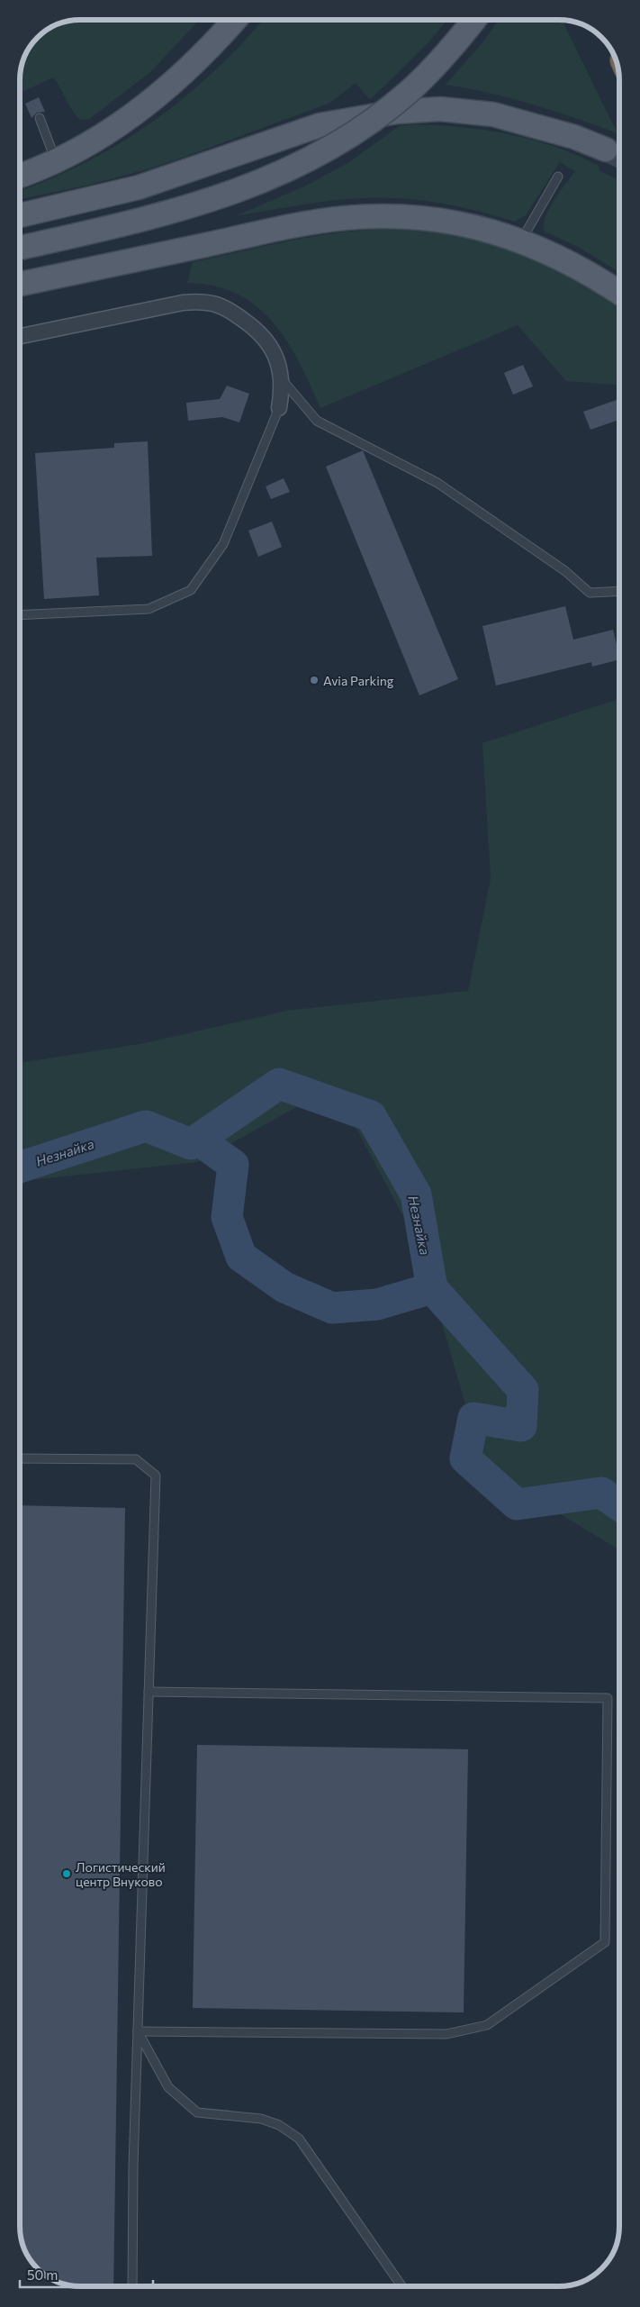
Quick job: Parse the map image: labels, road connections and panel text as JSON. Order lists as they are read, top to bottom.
{
  "water": ["Незнайка"],
  "places": ["Avia Parking", "Логистический центр Внуково"],
  "scale_bar": "50 m"
}
